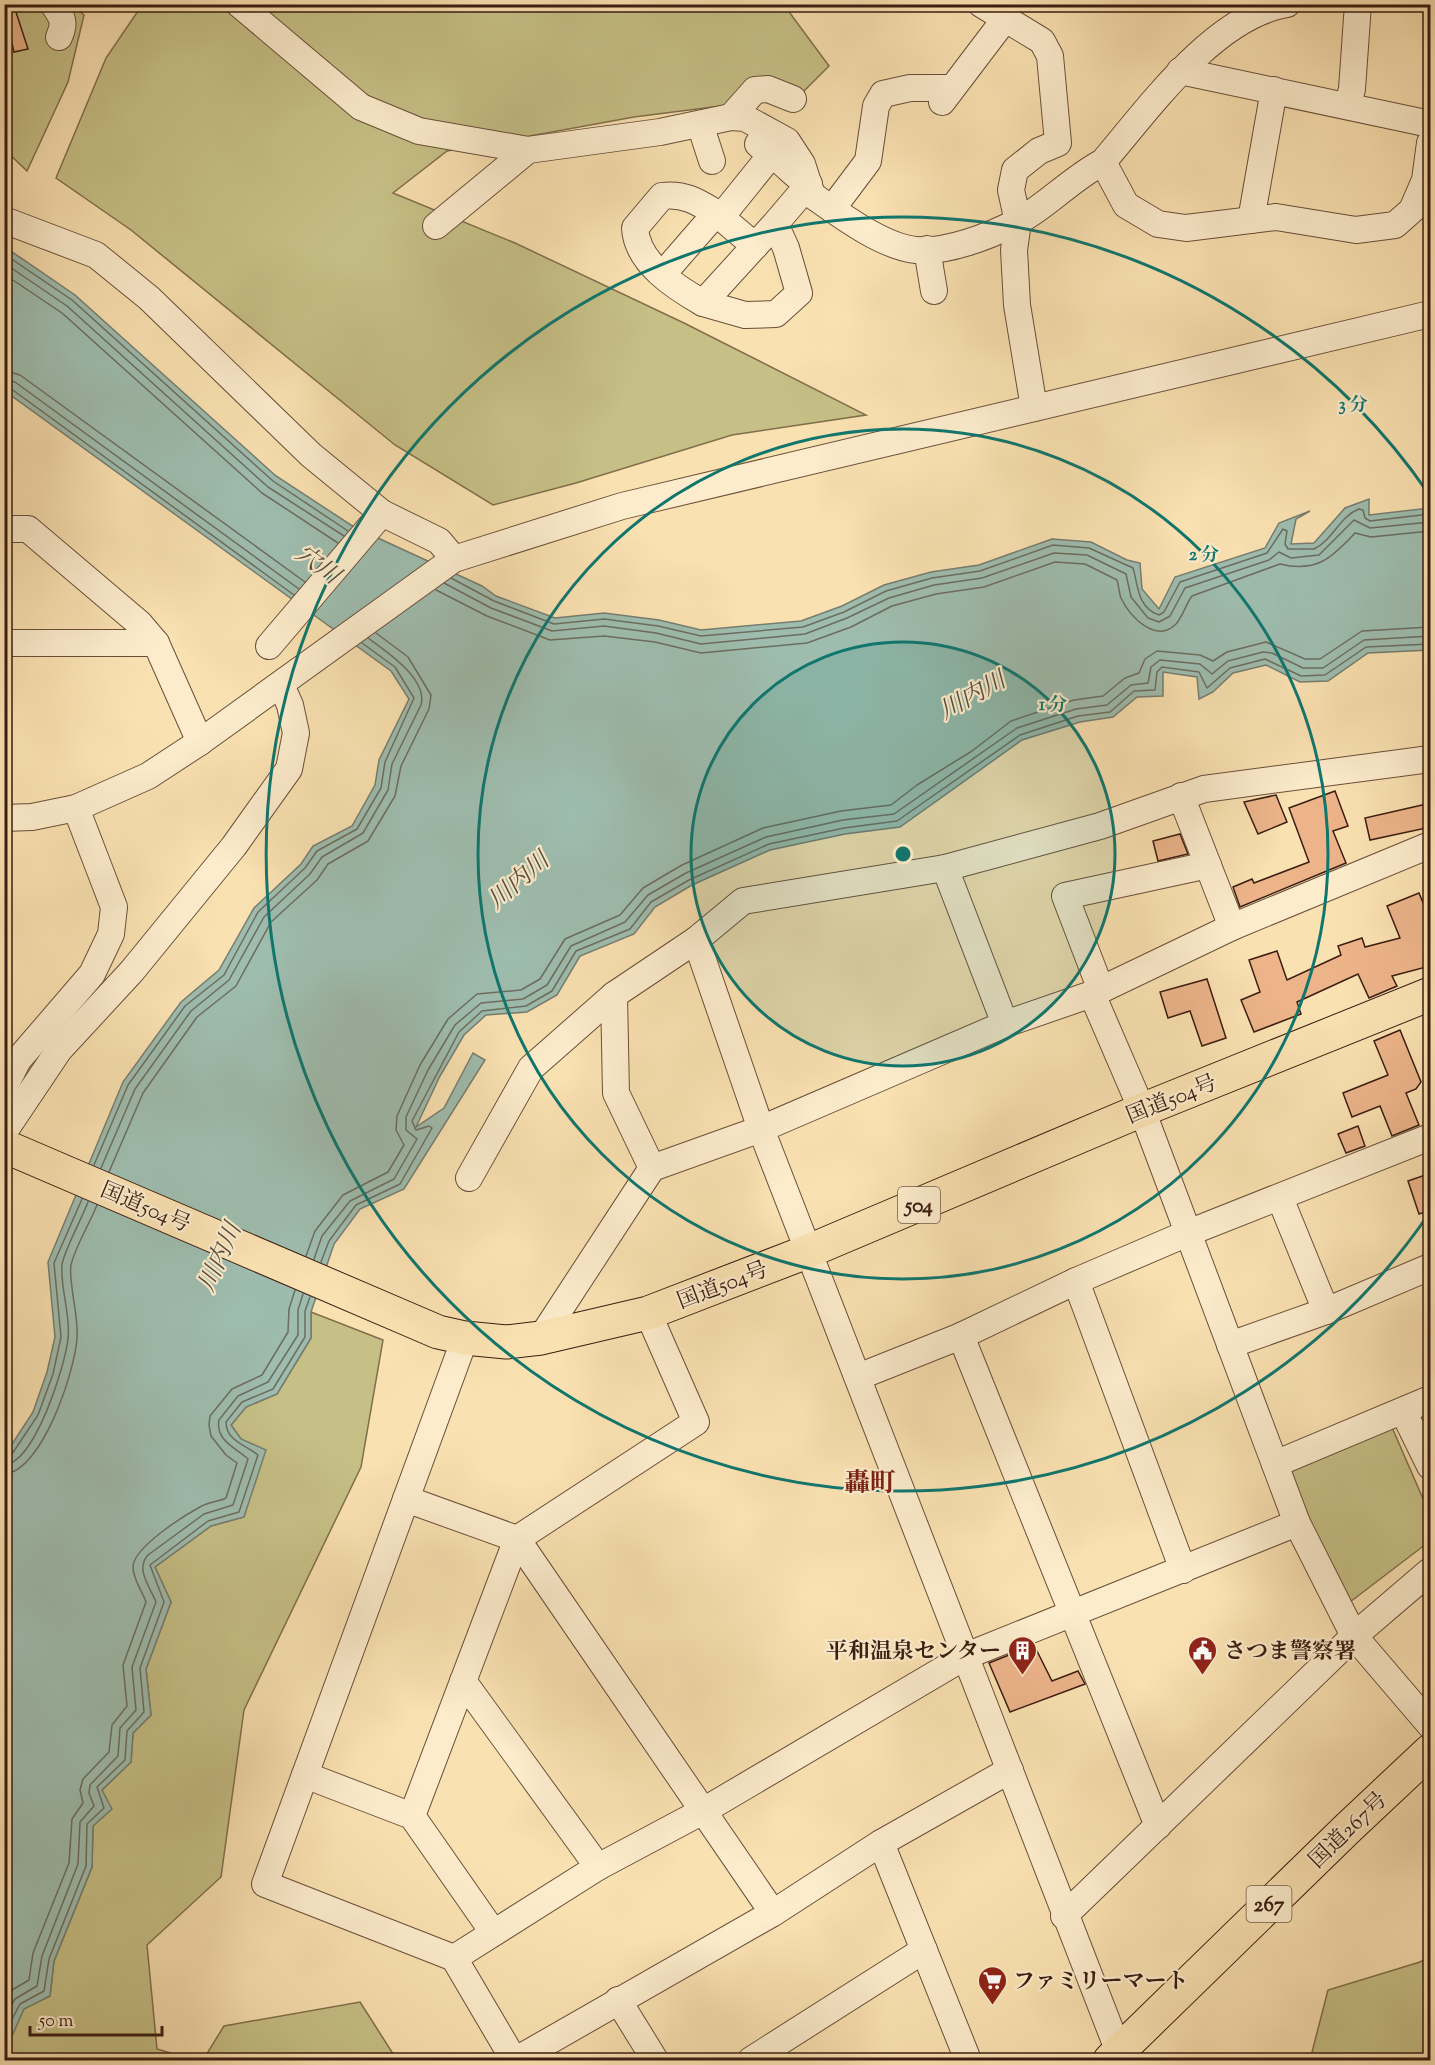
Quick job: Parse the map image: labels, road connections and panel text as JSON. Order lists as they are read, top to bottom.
{
  "streets": {
    "highway": [
      "国道504号",
      "504",
      "国道267号",
      "267"
    ]
  },
  "districts": ["轟町"],
  "water": ["穴川", "川内川"],
  "places": {
    "building": ["平和温泉センター"],
    "public building": ["さつま警察署"],
    "supermarket": ["ファミリーマート"]
  },
  "scale_bar": "50 m",
  "rings": ["3 分", "2 分", "1 分"]
}
